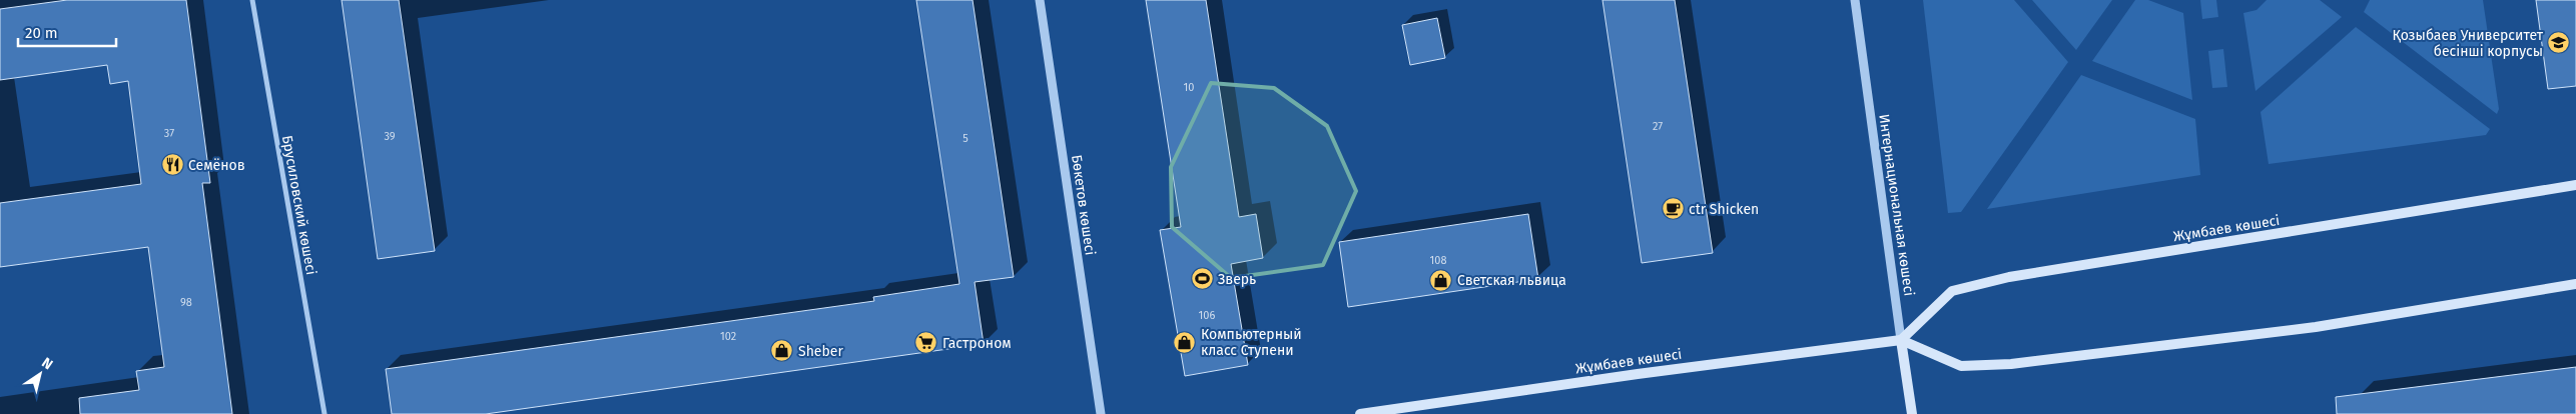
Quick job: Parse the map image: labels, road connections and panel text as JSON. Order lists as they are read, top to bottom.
{
  "streets": {
    "main road": ["Интернациональная көшесі", "Жұмбаев көшесі"],
    "street": ["Брусиловский көшесі", "Бөкетов көшесі"]
  },
  "crossings": [
    ["Интернациональная көшесі", "Жұмбаев көшесі"]
  ],
  "places": {
    "school or university": ["Қозыбаев Университет бесінші корпусы"],
    "restaurant": ["Семёнов"],
    "cafe": ["ctr Shicken"],
    "sports": ["Зверь"],
    "shop": ["Светская львица", "Компьютерный класс Ступени", "Sheber"],
    "supermarket": ["Гастроном"]
  },
  "house_numbers": [
    "10",
    "27",
    "37",
    "39",
    "5",
    "108",
    "98",
    "106",
    "102"
  ],
  "scale_bar": "20 m",
  "north": "top right"
}
